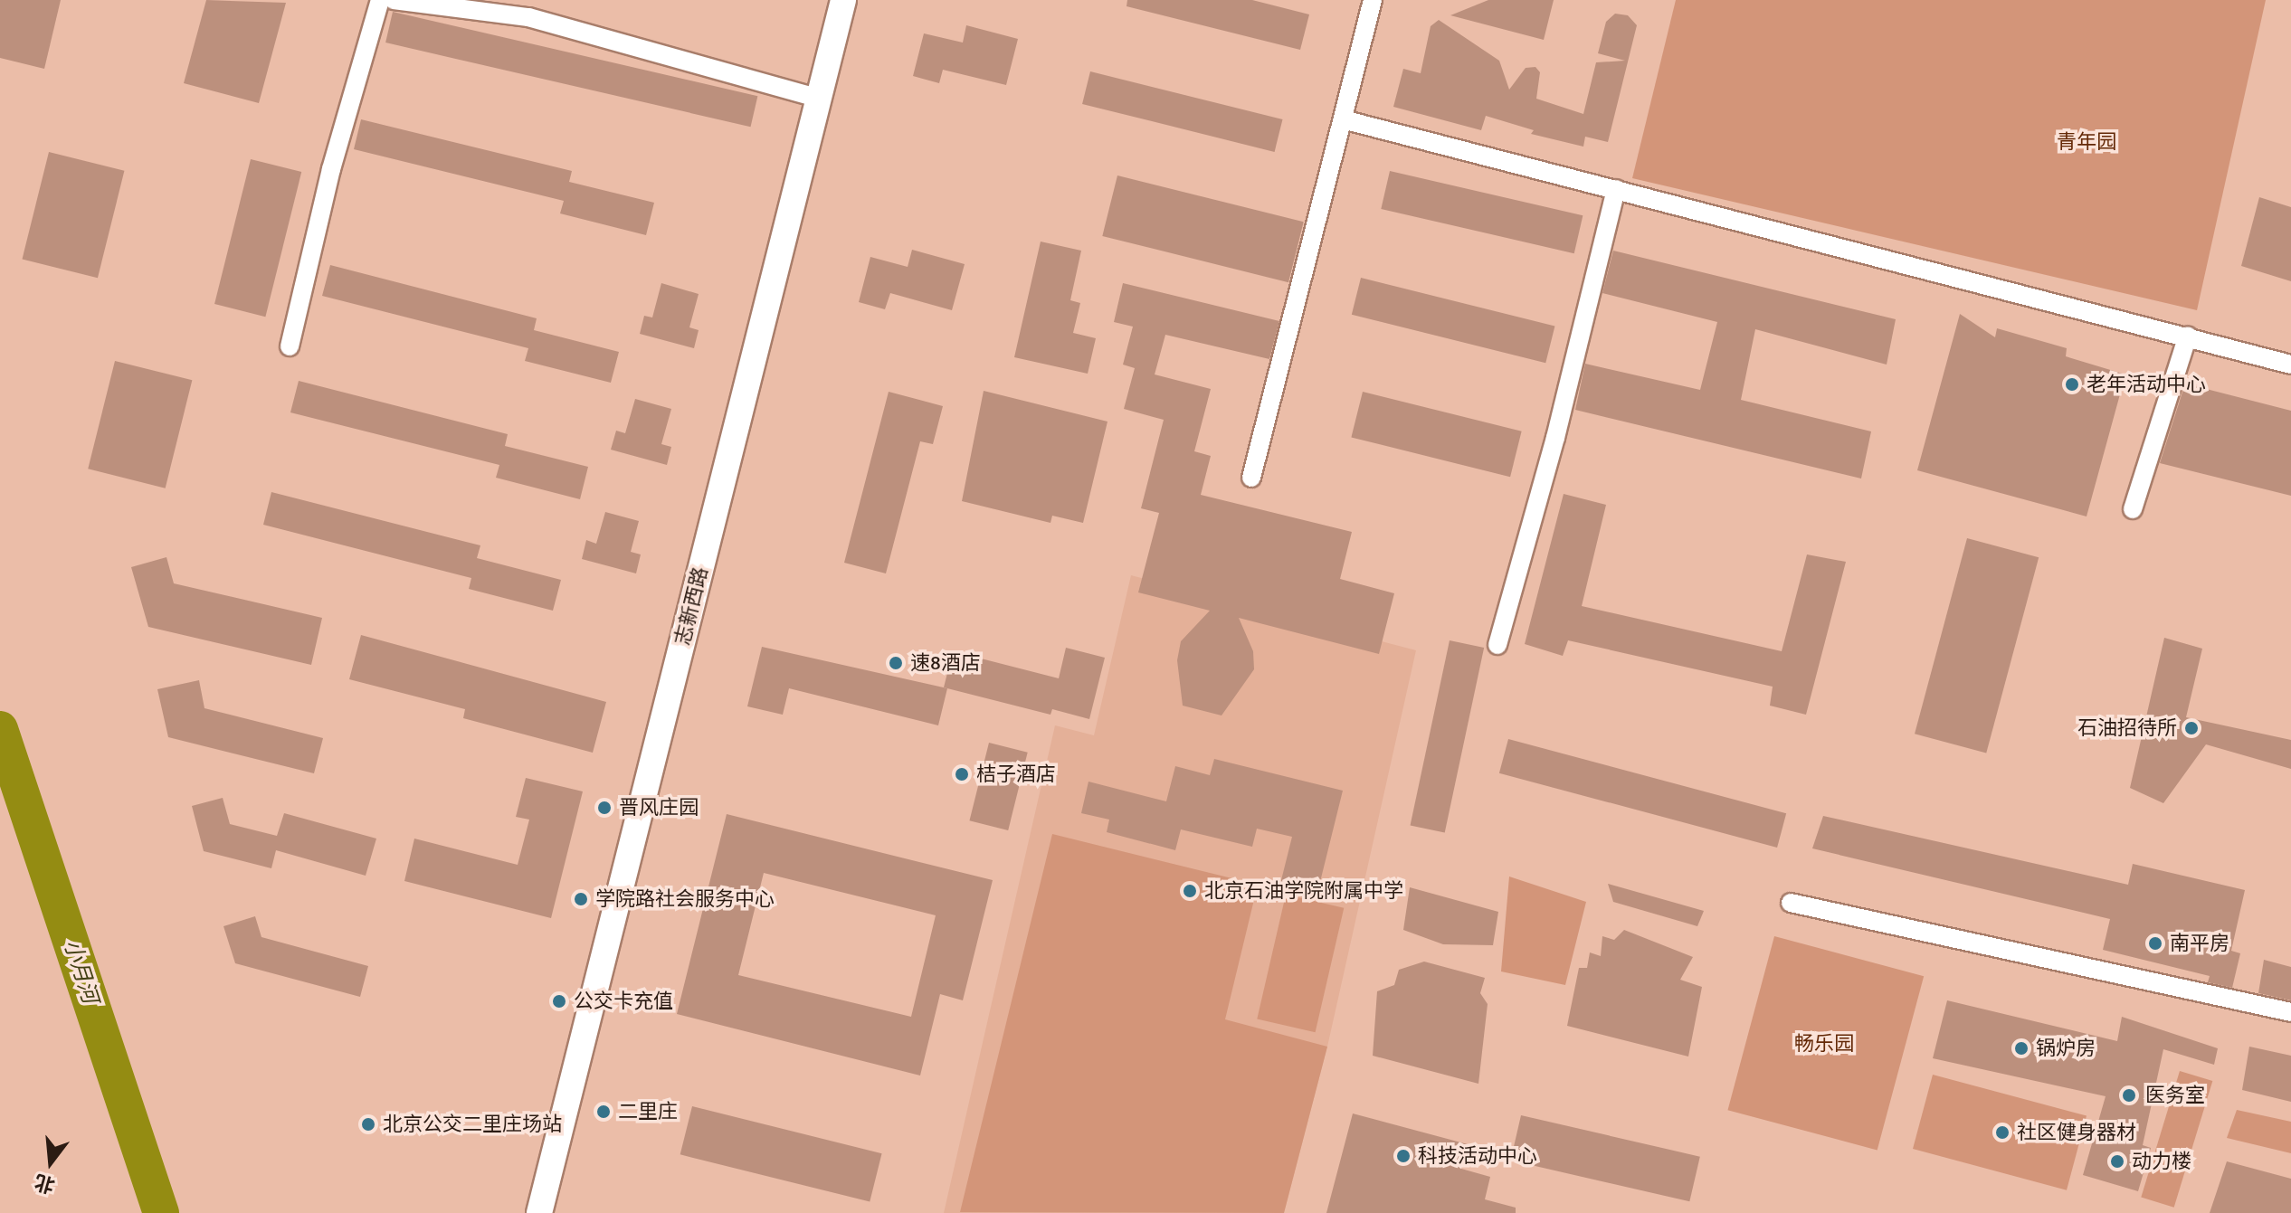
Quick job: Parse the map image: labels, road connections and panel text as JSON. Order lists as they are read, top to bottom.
{
  "streets": {
    "street": ["志新西路"]
  },
  "water": ["小月河"],
  "parks": ["青年园", "畅乐园"],
  "places": [
    "老年活动中心",
    "速8酒店",
    "石油招待所",
    "桔子酒店",
    "晋风庄园",
    "北京石油学院附属中学",
    "学院路社会服务中心",
    "南平房",
    "公交卡充值",
    "锅炉房",
    "医务室",
    "二里庄",
    "北京公交二里庄场站",
    "社区健身器材",
    "科技活动中心",
    "动力楼"
  ],
  "north": "bottom"
}
